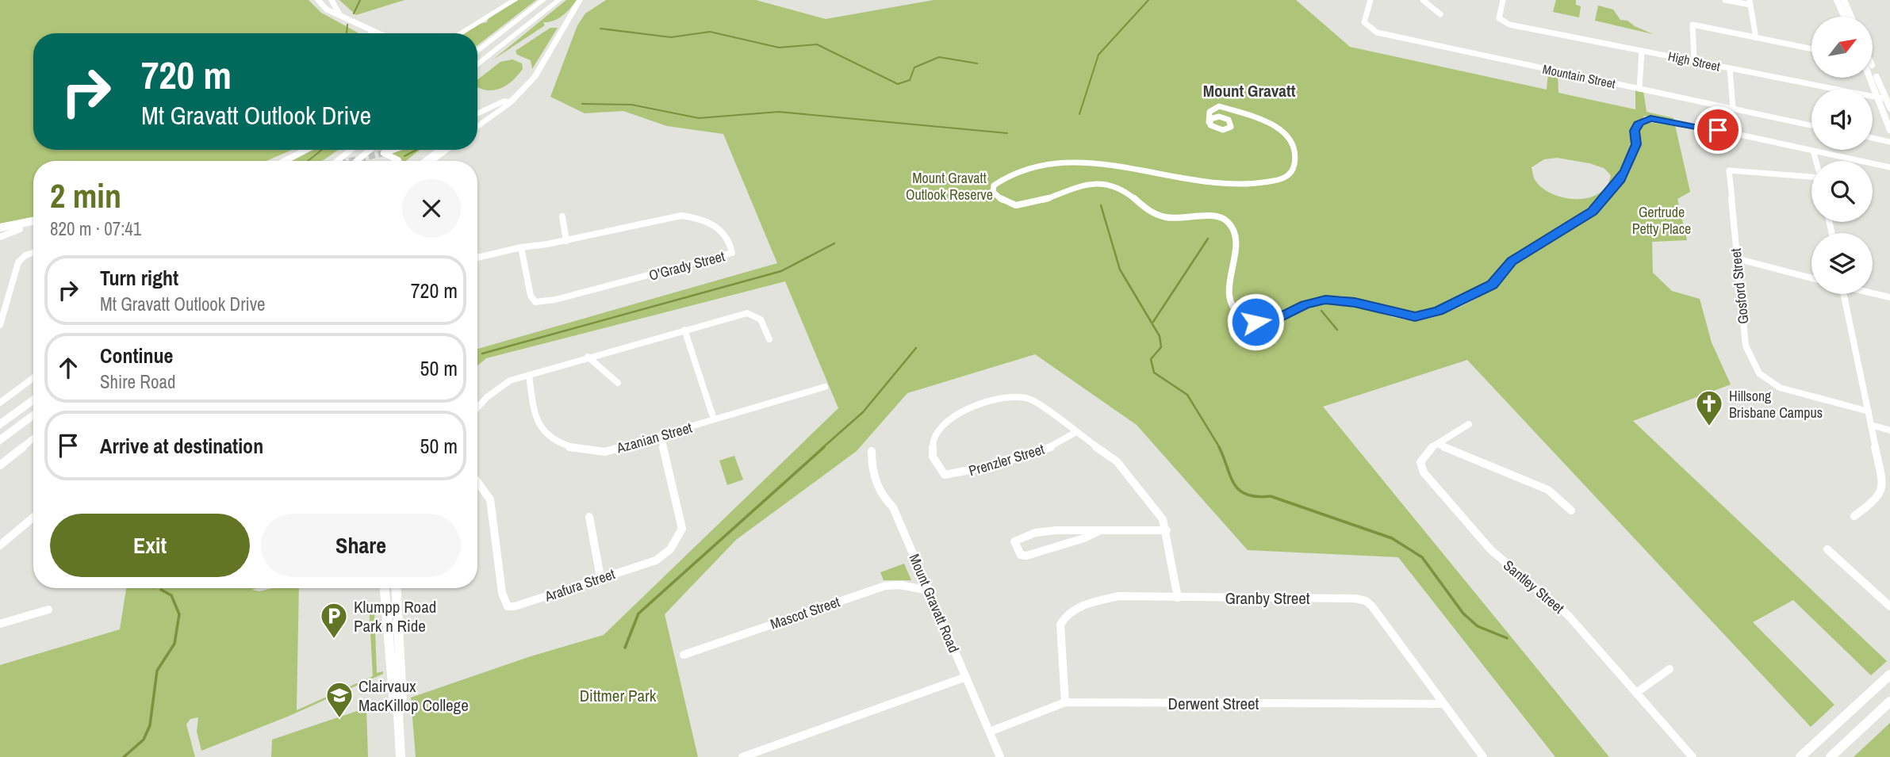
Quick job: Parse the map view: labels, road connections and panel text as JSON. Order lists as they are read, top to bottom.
{
  "streets": {
    "street": [
      "High Street",
      "Mountain Street",
      "O'Grady Street",
      "Gosford Street",
      "Azanian Street",
      "Prenzler Street",
      "Arafura Street",
      "Santley Street",
      "Granby Street",
      "Mount Gravatt Road",
      "Mascot Street",
      "Derwent Street"
    ]
  },
  "crossings": [
    ["Azanian Street", "Arafura Street"],
    ["Prenzler Street", "Granby Street"],
    ["Granby Street", "Derwent Street"],
    ["Mount Gravatt Road", "Mascot Street"],
    ["Mount Gravatt Road", "Derwent Street"]
  ],
  "districts": ["Mount Gravatt"],
  "parks": ["Mount Gravatt Outlook Reserve", "Gertrude Petty Place", "Dittmer Park"],
  "places": {
    "church": ["Hillsong Brisbane Campus"],
    "parking": ["Klumpp Road Park n Ride"],
    "school or university": ["Clairvaux MacKillop College"]
  },
  "north": "top right",
  "page": {
    "turn": ["720 m", "Mt Gravatt Outlook Drive"],
    "heading": ["2 min", "820 m · 07:41"],
    "list": [
      {
        "name": "Turn right",
        "note": "Mt Gravatt Outlook Drive",
        "value": "720 m"
      },
      {
        "name": "Continue",
        "note": "Shire Road",
        "value": "50 m"
      },
      {
        "name": "Arrive at destination",
        "value": "50 m"
      }
    ],
    "buttons": ["Exit", "Share"]
  }
}
